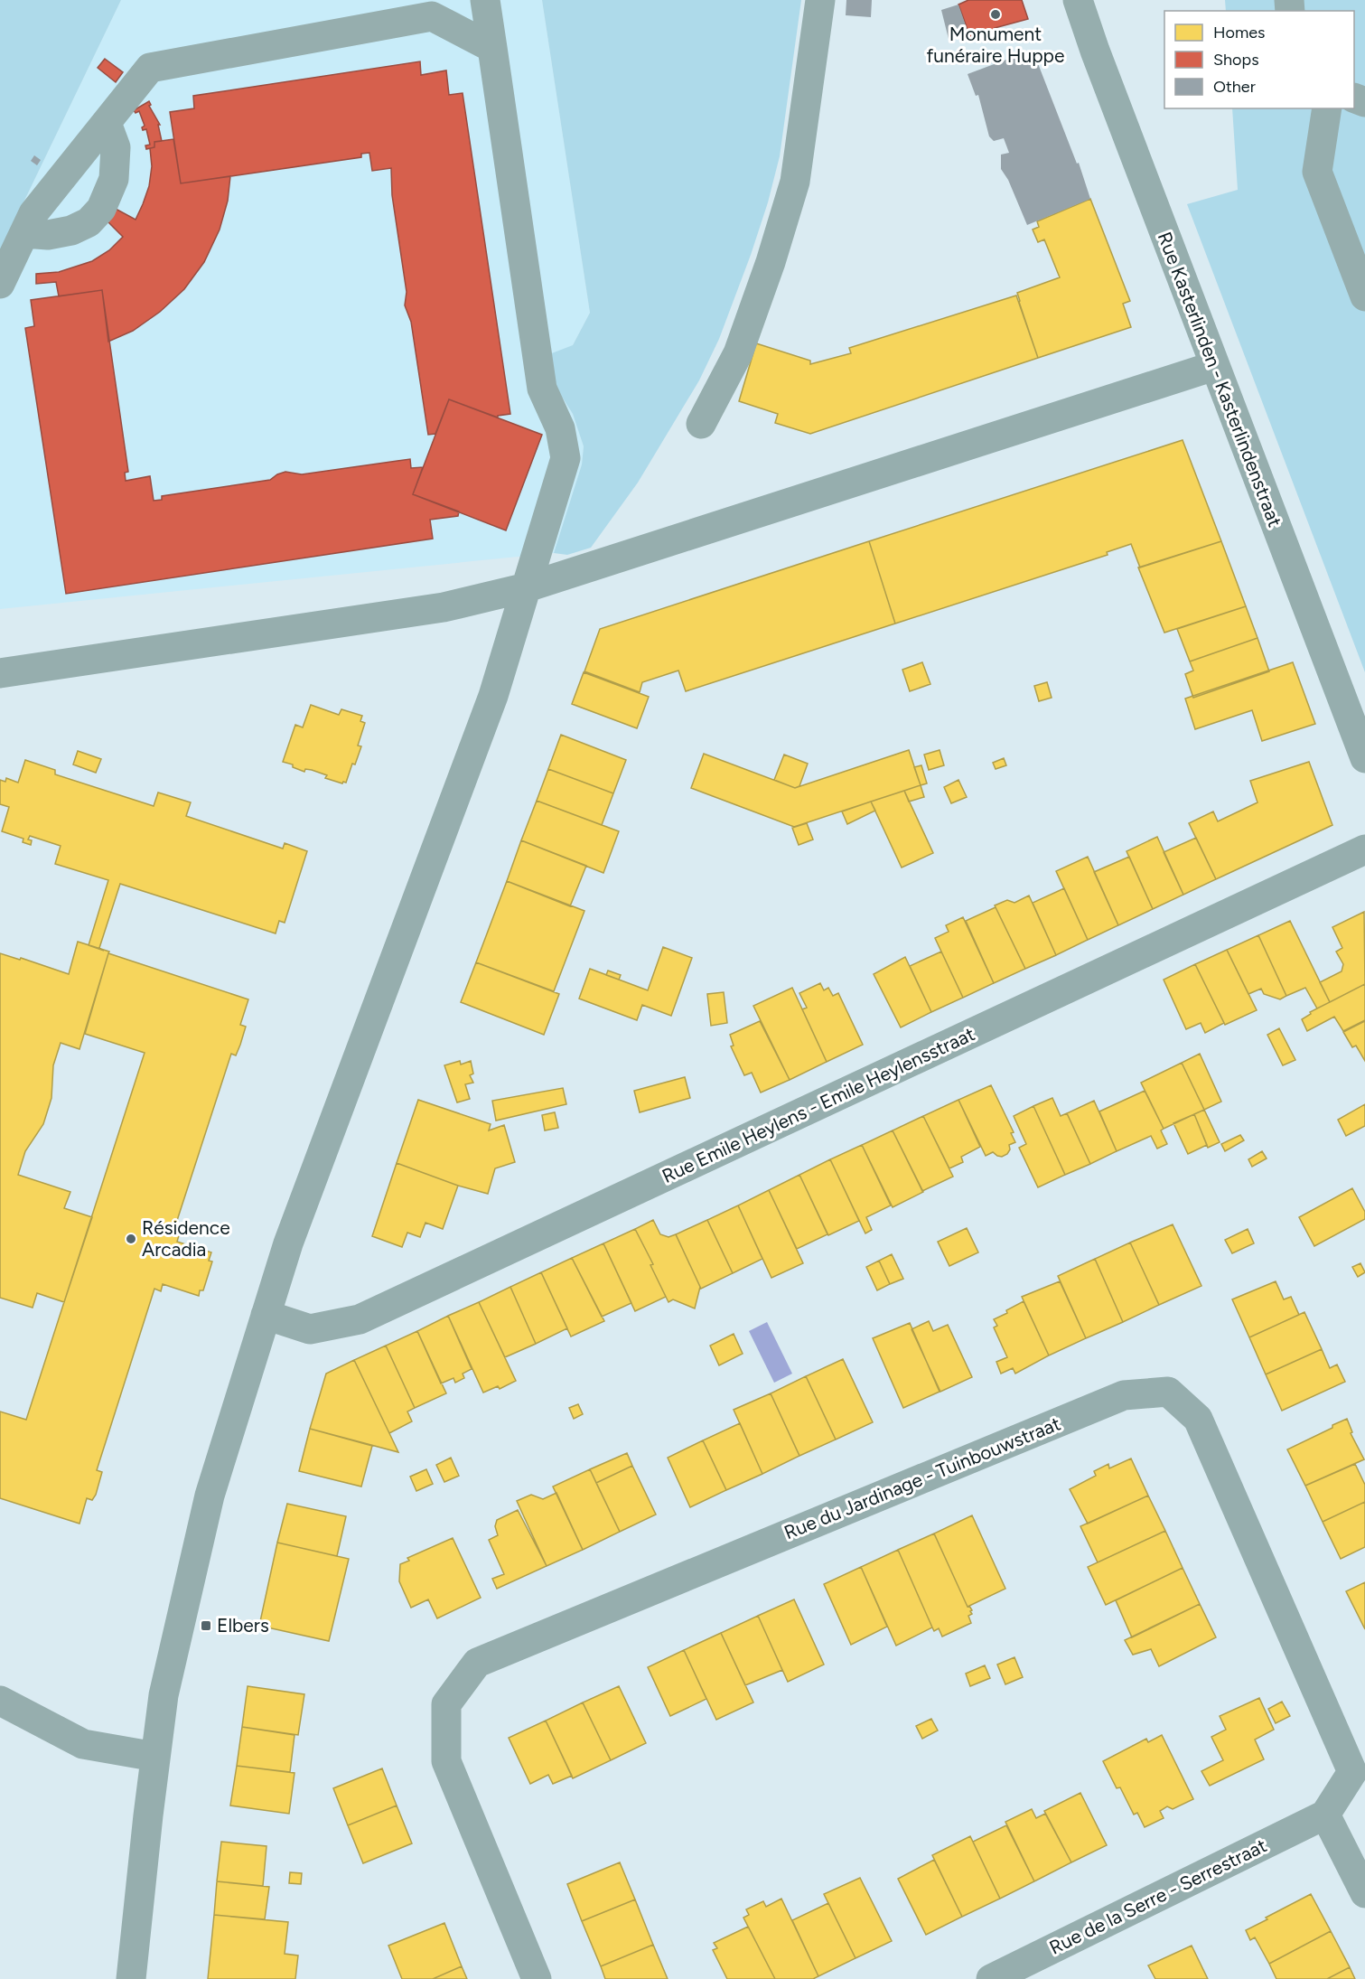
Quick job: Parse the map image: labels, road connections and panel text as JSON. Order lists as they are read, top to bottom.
{
  "streets": {
    "street": [
      "Rue Kasterlinden - Kasterlindenstraat",
      "Rue Emile Heylens - Emile Heylensstraat",
      "Rue du Jardinage - Tuinbouwstraat",
      "Rue de la Serre - Serrestraat"
    ]
  },
  "crossings": [
    ["Rue du Jardinage - Tuinbouwstraat", "Rue de la Serre - Serrestraat"]
  ],
  "places": {
    "other": ["Monument funéraire Huppe", "Résidence Arcadia"],
    "transit": ["Elbers"]
  },
  "legend": ["Homes", "Shops", "Other"]
}
